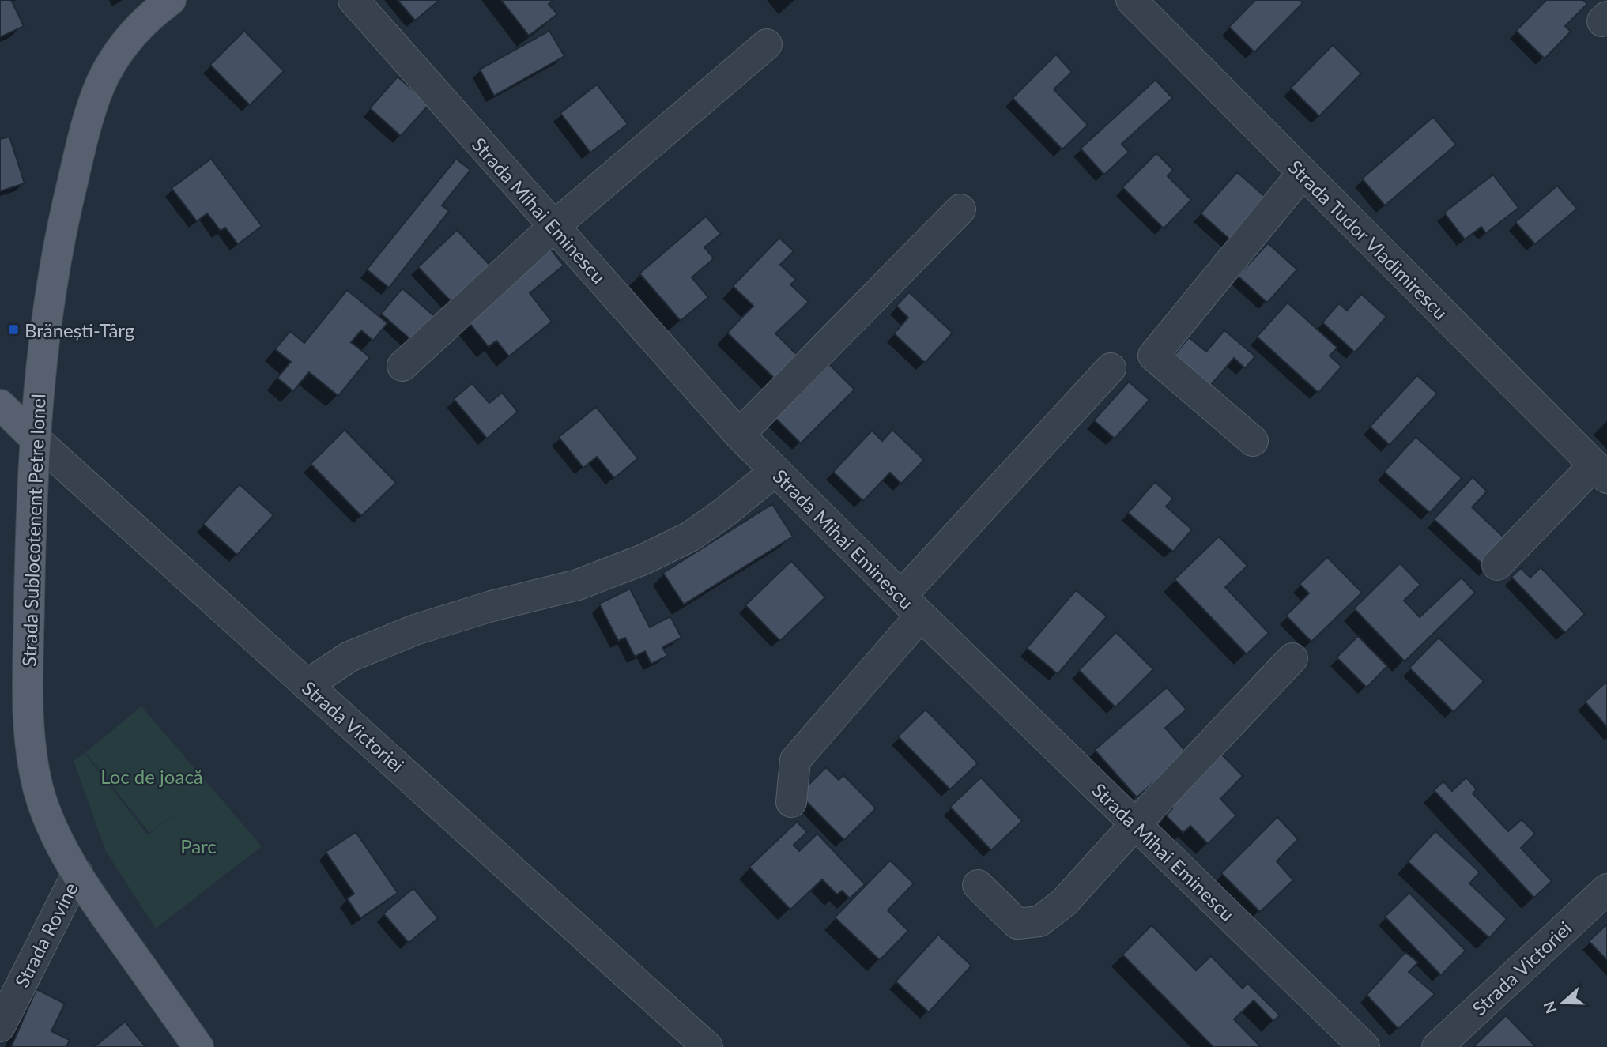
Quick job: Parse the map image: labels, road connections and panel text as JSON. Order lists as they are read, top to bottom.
{
  "streets": {
    "main road": ["Strada Sublocotenent Petre Ionel", "Strada Victoriei"],
    "street": ["Strada Mihai Eminescu", "Strada Tudor Vladimirescu", "Strada Rovine"]
  },
  "crossings": [
    ["Strada Sublocotenent Petre Ionel", "Strada Victoriei"],
    ["Strada Sublocotenent Petre Ionel", "Strada Rovine"]
  ],
  "parks": ["Loc de joacă", "Parc"],
  "places": {
    "transit": ["Brănești-Târg"]
  },
  "north": "left"
}
